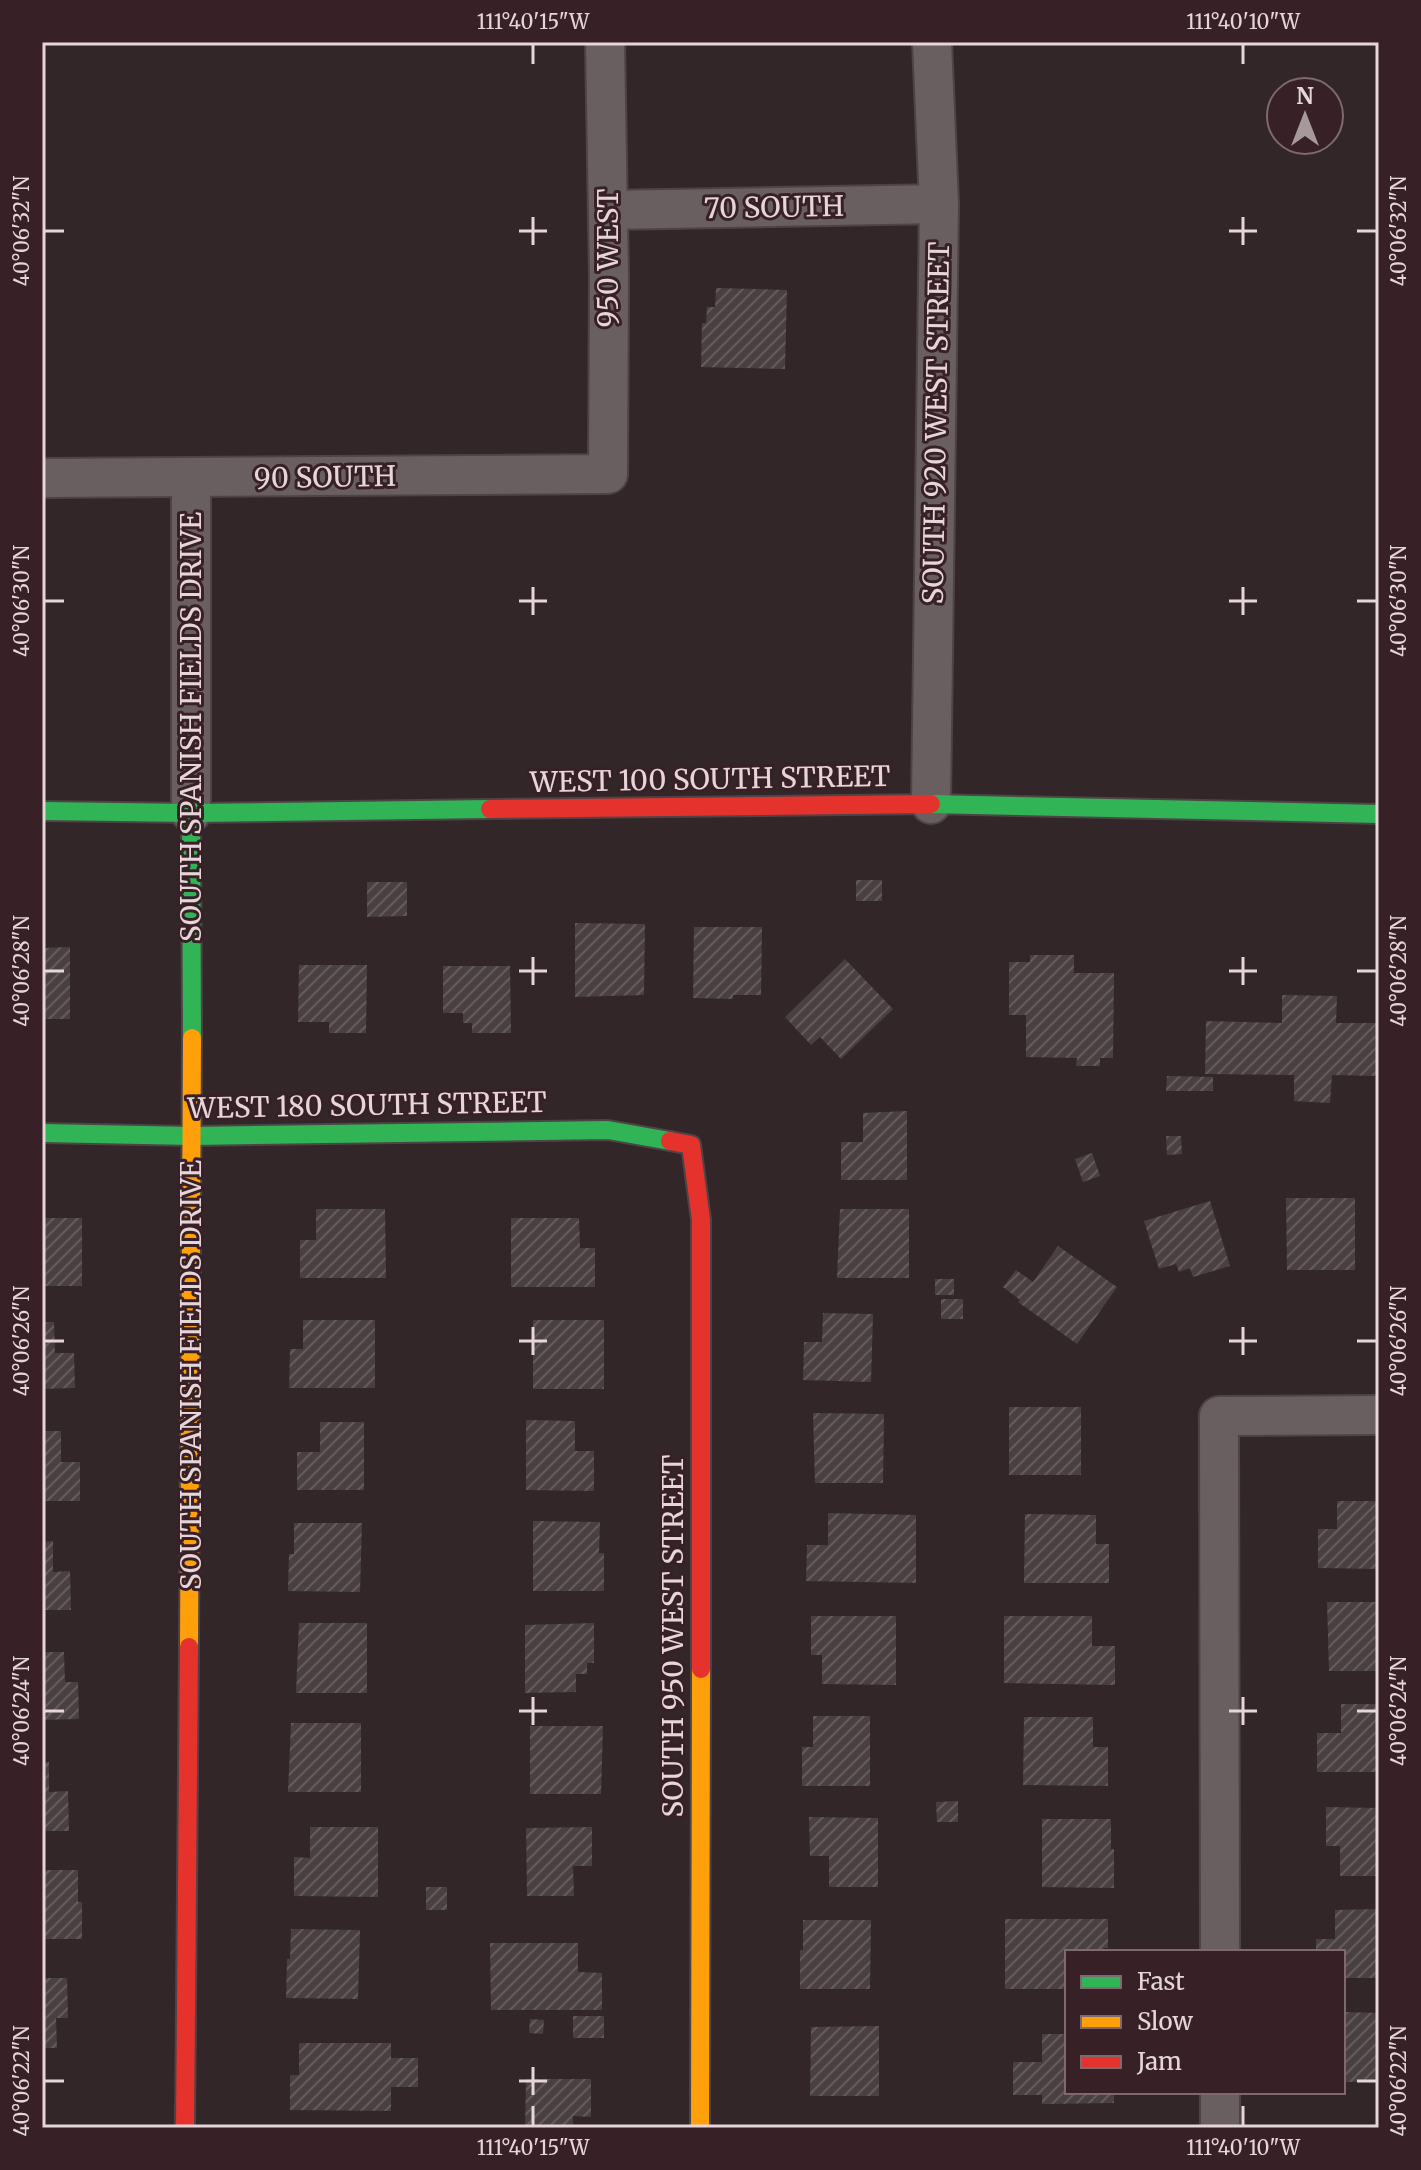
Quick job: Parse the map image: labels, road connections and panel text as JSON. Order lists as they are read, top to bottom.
{
  "streets": {
    "street": [
      "70 SOUTH",
      "950 WEST",
      "SOUTH 920 WEST STREET",
      "90 SOUTH",
      "SOUTH SPANISH FIELDS DRIVE",
      "WEST 100 SOUTH STREET",
      "WEST 180 SOUTH STREET",
      "SOUTH 950 WEST STREET"
    ]
  },
  "crossings": [
    ["70 SOUTH", "950 WEST"],
    ["70 SOUTH", "SOUTH 920 WEST STREET"],
    ["950 WEST", "90 SOUTH"],
    ["SOUTH 920 WEST STREET", "WEST 100 SOUTH STREET"],
    ["90 SOUTH", "SOUTH SPANISH FIELDS DRIVE"],
    ["SOUTH SPANISH FIELDS DRIVE", "WEST 100 SOUTH STREET"],
    ["SOUTH SPANISH FIELDS DRIVE", "WEST 180 SOUTH STREET"],
    ["WEST 180 SOUTH STREET", "SOUTH 950 WEST STREET"]
  ],
  "legend": ["Fast", "Slow", "Jam"],
  "north": "top",
  "coordinates": [
    "111°40'15\"W",
    "111°40'10\"W",
    "40°06'32\"N",
    "40°06'30\"N",
    "40°06'28\"N",
    "40°06'26\"N",
    "40°06'24\"N",
    "40°06'22\"N"
  ]
}
